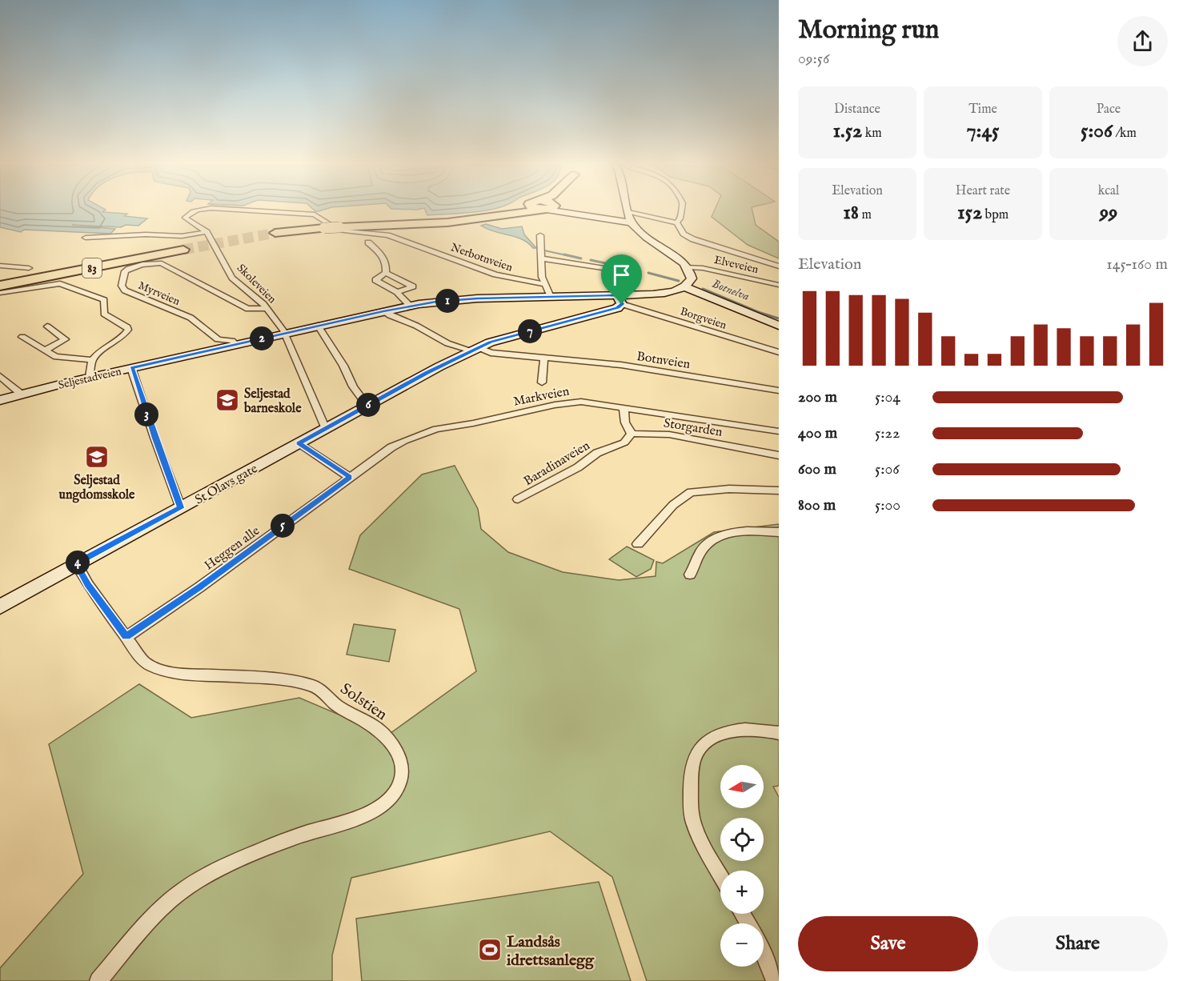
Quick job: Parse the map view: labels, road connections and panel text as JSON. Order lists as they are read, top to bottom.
{
  "streets": {
    "highway": ["83"],
    "street": [
      "Nerbotnveien",
      "Elveveien",
      "Skoleveien",
      "Myrveien",
      "Borgveien",
      "Botnveien",
      "Seljestadveien",
      "Markveien",
      "Storgarden",
      "Baradinaveien",
      "St Olavs gate",
      "Heggen alle",
      "Solstien"
    ]
  },
  "crossings": [
    ["Nerbotnveien", "Skoleveien"],
    ["Skoleveien", "Myrveien"],
    ["Skoleveien", "Seljestadveien"],
    ["Skoleveien", "St Olavs gate"],
    ["Myrveien", "Seljestadveien"],
    ["Borgveien", "Seljestadveien"],
    ["Borgveien", "St Olavs gate"],
    ["Botnveien", "Seljestadveien"],
    ["Botnveien", "St Olavs gate"],
    ["Seljestadveien", "St Olavs gate"],
    ["Markveien", "Heggen alle"],
    ["Storgarden", "Baradinaveien"],
    ["St Olavs gate", "Solstien"],
    ["Heggen alle", "Solstien"]
  ],
  "water": ["Botnelva"],
  "places": {
    "school or university": ["Seljestad barneskole", "Seljestad ungdomsskole"],
    "sports": ["Landsås idrettsanlegg"]
  },
  "north": "left",
  "page": {
    "heading": ["Morning run", "09:56"],
    "stats": [
      ["Distance", "1.52 km"],
      ["Time", "7:45"],
      ["Pace", "5:06 /km"],
      ["Elevation", "18 m"],
      ["Heart rate", "152 bpm"],
      ["kcal", "99"]
    ],
    "chart": ["Elevation", "145–160 m"],
    "pins": [
      "1",
      "7",
      "2",
      "6",
      "3",
      "5",
      "4"
    ],
    "list": [
      {
        "name": "200 m",
        "note": "5:04"
      },
      {
        "name": "400 m",
        "note": "5:22"
      },
      {
        "name": "600 m",
        "note": "5:06"
      },
      {
        "name": "800 m",
        "note": "5:00"
      }
    ],
    "map_buttons": ["+", "−"],
    "buttons": ["Save", "Share"]
  }
}
